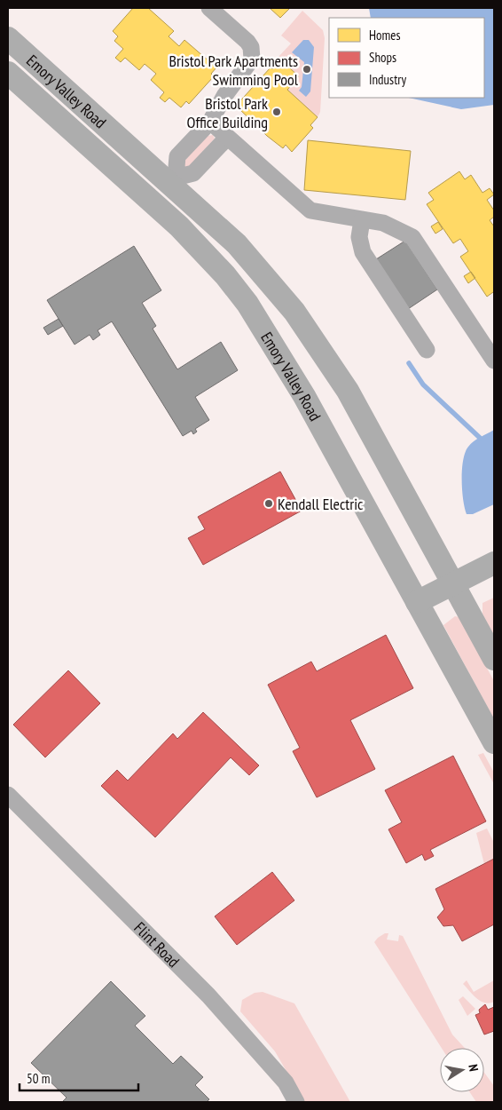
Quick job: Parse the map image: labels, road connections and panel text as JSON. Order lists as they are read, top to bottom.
{
  "streets": {
    "main road": ["Emory Valley Road"],
    "street": ["Flint Road"]
  },
  "places": ["Bristol Park Apartments Swimming Pool", "Bristol Park Office Building", "Kendall Electric"],
  "legend": ["Homes", "Shops", "Industry"],
  "scale_bar": "50 m",
  "north": "right"
}
